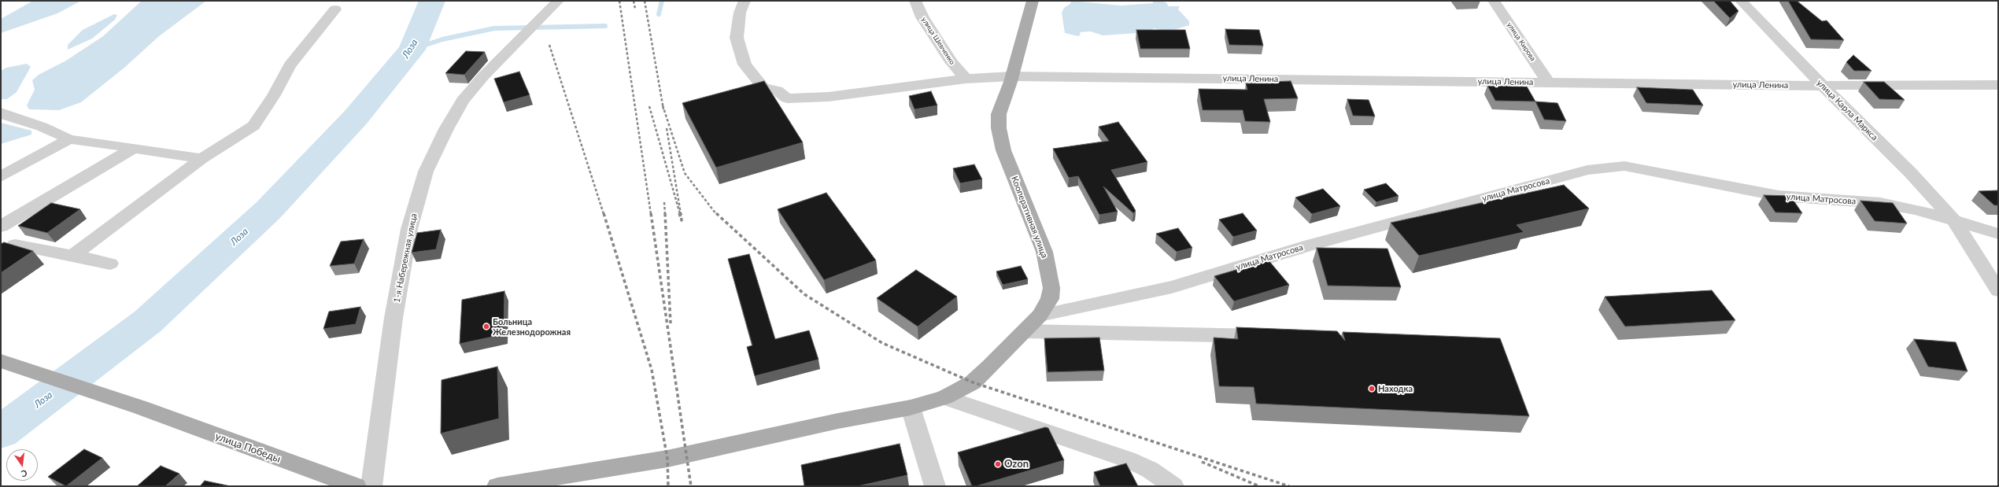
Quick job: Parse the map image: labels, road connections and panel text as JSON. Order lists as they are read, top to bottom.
{
  "streets": {
    "main road": ["Кооперативная улица", "улица Победы"],
    "street": [
      "улица Шевченко",
      "улица Кирова",
      "улица Ленина",
      "улица Карла Маркса",
      "улица Матросова",
      "1-я Набережная улица"
    ]
  },
  "crossings": [
    ["улица Шевченко", "улица Ленина"],
    ["улица Кирова", "улица Ленина"],
    ["улица Ленина", "улица Карла Маркса"],
    ["улица Ленина", "Кооперативная улица"],
    ["улица Карла Маркса", "улица Матросова"],
    ["улица Матросова", "Кооперативная улица"]
  ],
  "water": ["Лоза"],
  "places": ["Больница Железнодорожная", "Находка", "Ozon"],
  "north": "bottom"
}
